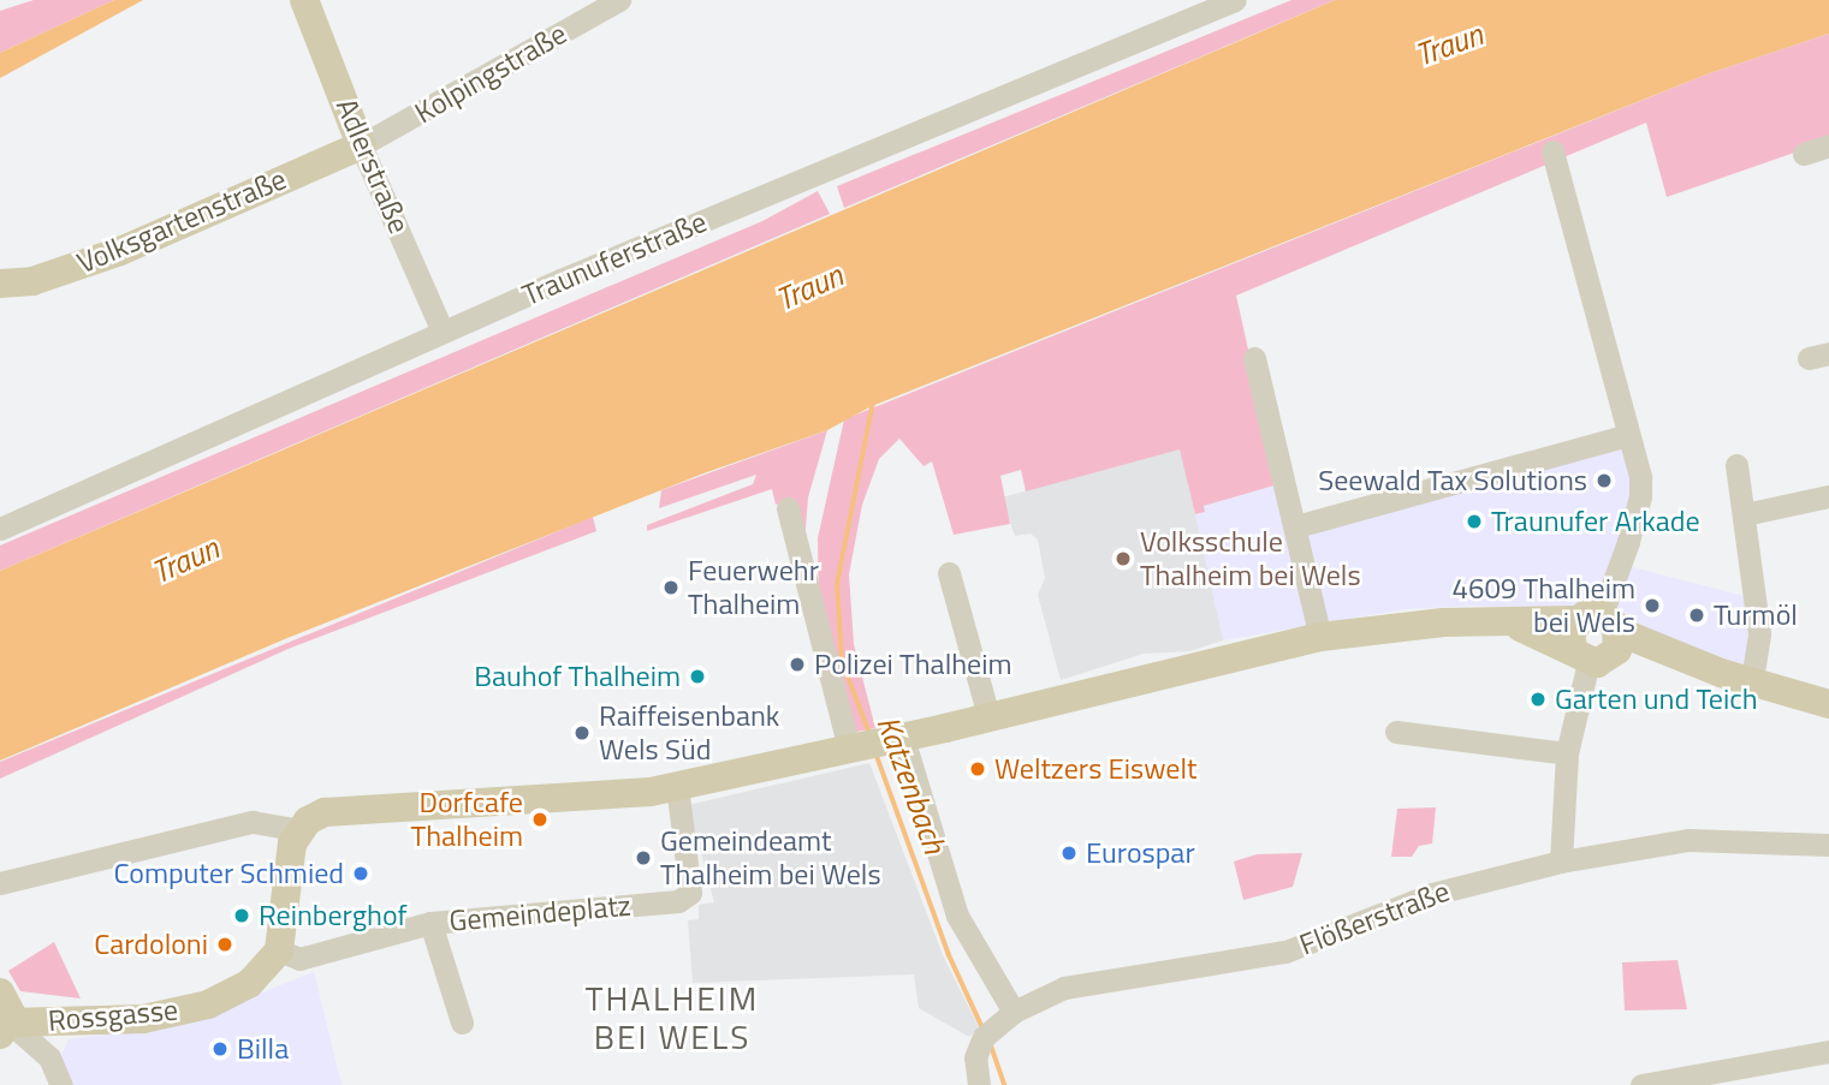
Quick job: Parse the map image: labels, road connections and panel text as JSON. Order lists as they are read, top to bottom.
{
  "streets": {
    "main road": ["Adlerstraße", "Volksgartenstraße", "Rossgasse"],
    "street": [
      "Kolpingstraße",
      "Traunuferstraße",
      "Gemeindeplatz",
      "Flößerstraße"
    ]
  },
  "crossings": [
    ["Kolpingstraße", "Adlerstraße"],
    ["Kolpingstraße", "Volksgartenstraße"],
    ["Adlerstraße", "Volksgartenstraße"],
    ["Adlerstraße", "Traunuferstraße"],
    ["Gemeindeplatz", "Rossgasse"]
  ],
  "districts": ["THALHEIM BEI WELS"],
  "water": ["Traun", "Katzenbach"],
  "places": [
    "Seewald Tax Solutions",
    "Traunufer Arkade",
    "Volksschule Thalheim bei Wels",
    "Feuerwehr Thalheim",
    "4609 Thalheim bei Wels",
    "Turmöl",
    "Polizei Thalheim",
    "Bauhof Thalheim",
    "Garten und Teich",
    "Raiffeisenbank Wels Süd",
    "Weltzers Eiswelt",
    "Dorfcafe Thalheim",
    "Eurospar",
    "Gemeindeamt Thalheim bei Wels",
    "Computer Schmied",
    "Reinberghof",
    "Cardoloni",
    "Billa"
  ]
}
